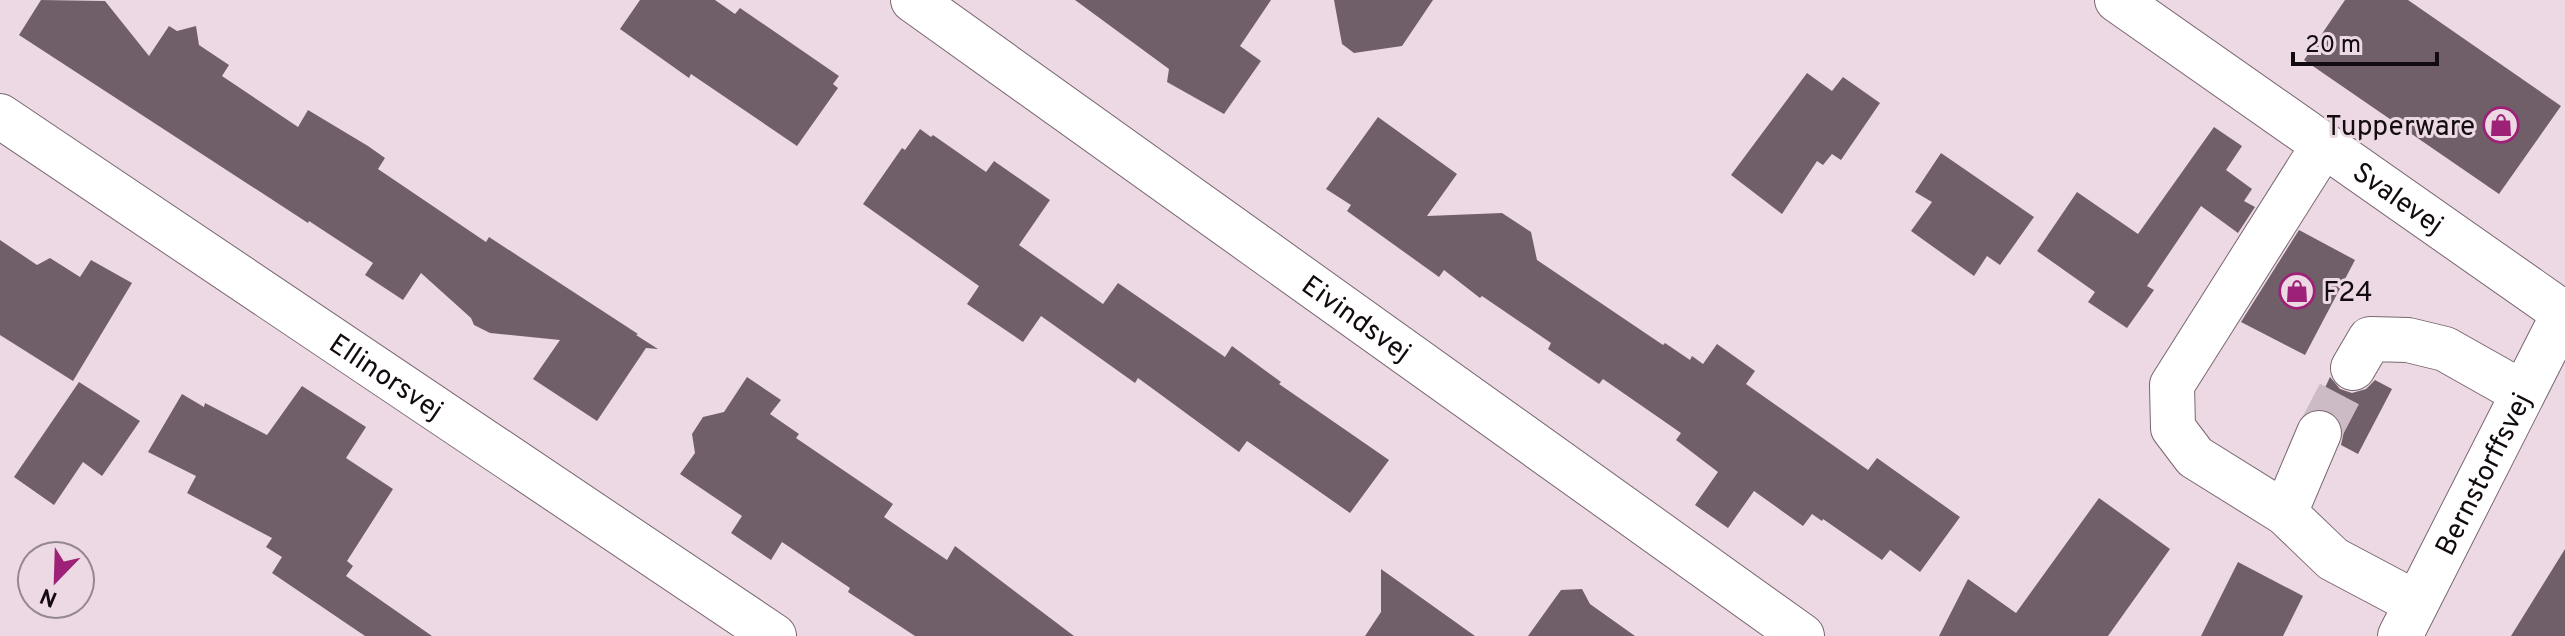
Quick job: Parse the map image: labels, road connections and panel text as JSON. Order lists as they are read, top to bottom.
{
  "streets": {
    "street": [
      "Svalevej",
      "Eivindsvej",
      "Ellinorsvej",
      "Bernstorffsvej"
    ]
  },
  "crossings": [
    ["Svalevej", "Bernstorffsvej"]
  ],
  "places": {
    "shop": ["Tupperware", "F24"]
  },
  "scale_bar": "20 m",
  "north": "bottom left"
}
